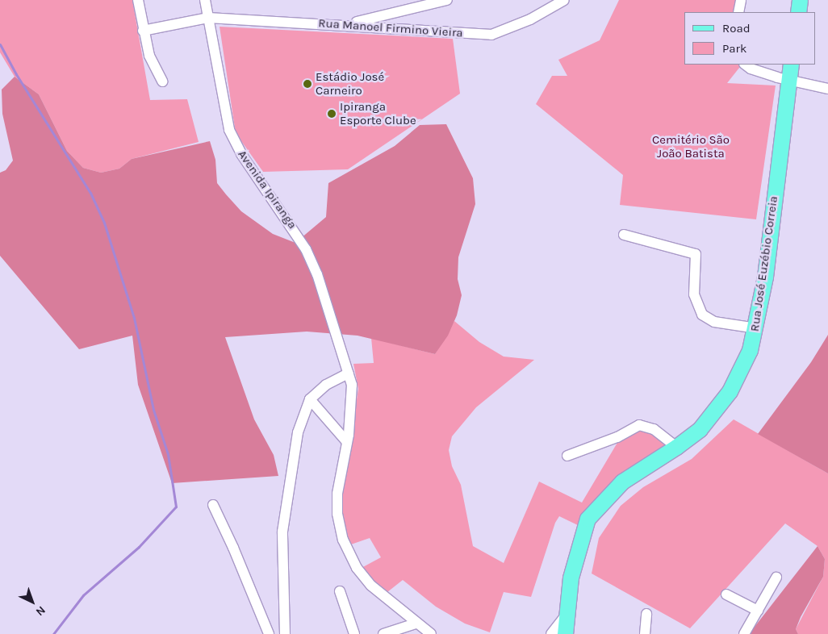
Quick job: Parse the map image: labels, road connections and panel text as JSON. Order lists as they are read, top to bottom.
{
  "streets": {
    "main road": ["Rua José Euzébio Correia"],
    "street": ["Rua Manoel Firmino Vieira", "Avenida Ipiranga"]
  },
  "crossings": [
    ["Rua Manoel Firmino Vieira", "Avenida Ipiranga"]
  ],
  "parks": ["Cemitério São João Batista"],
  "places": ["Estádio José Carneiro", "Ipiranga Esporte Clube"],
  "legend": ["Road", "Park"],
  "north": "bottom right"
}
